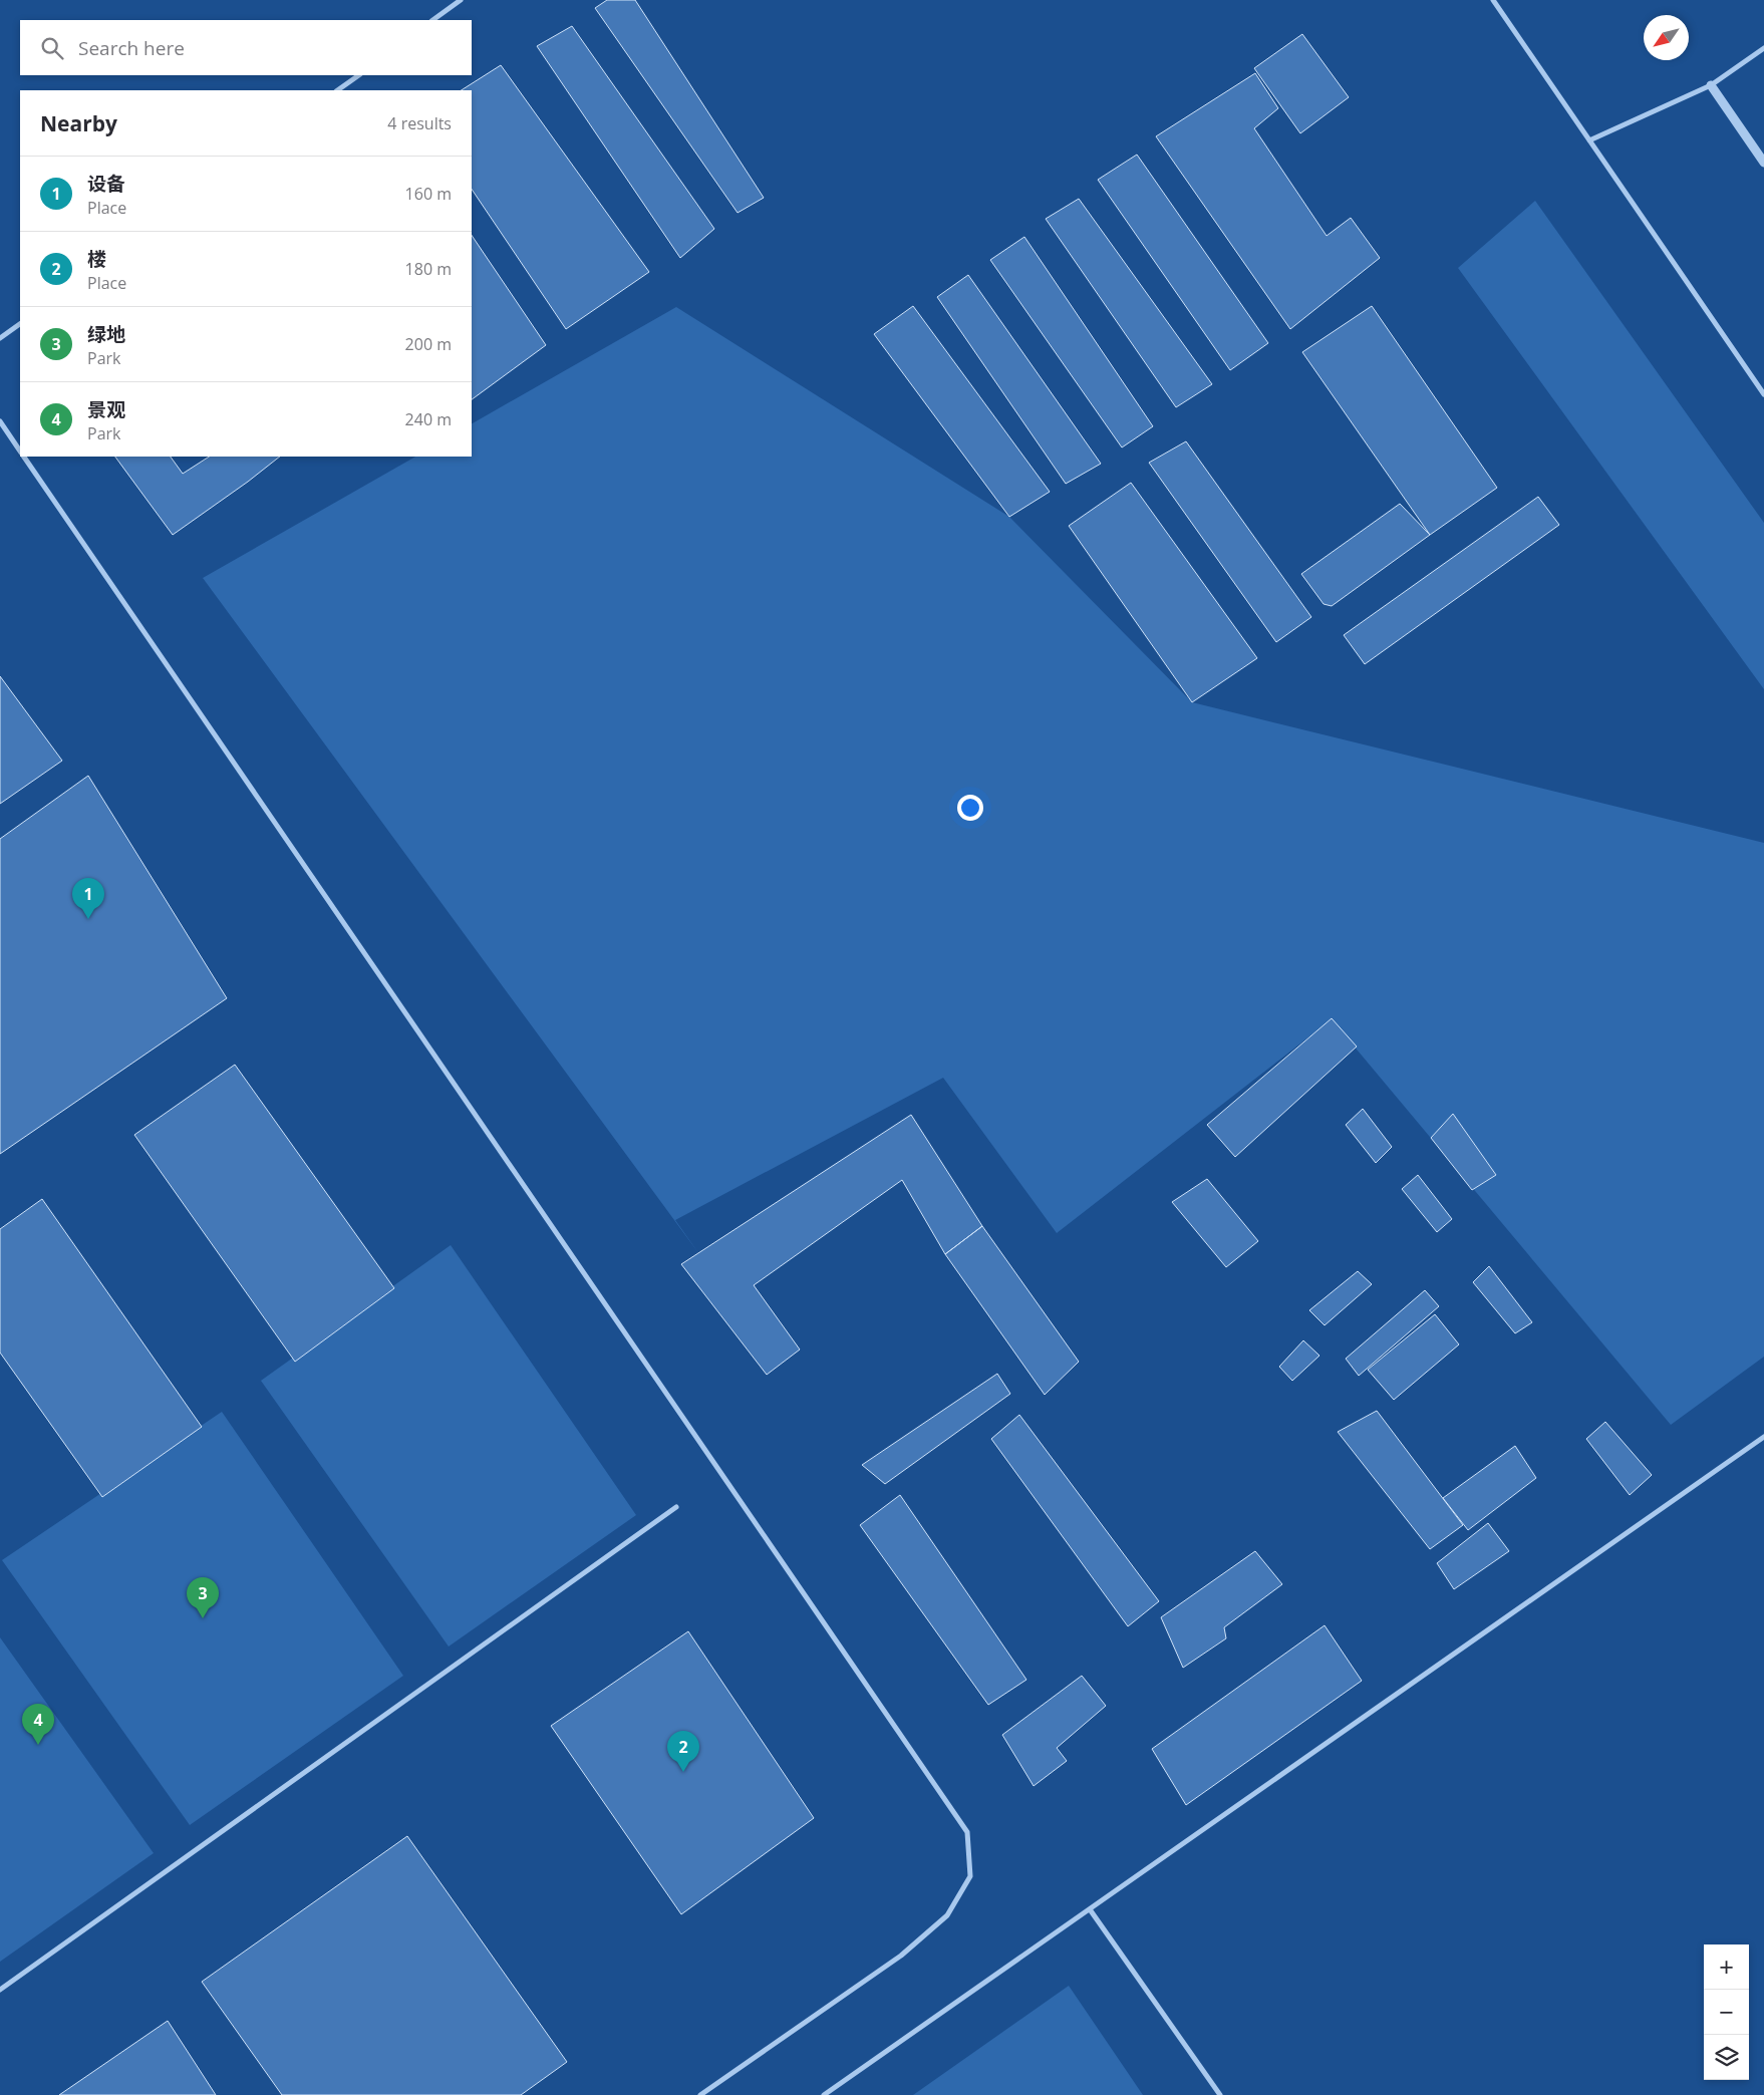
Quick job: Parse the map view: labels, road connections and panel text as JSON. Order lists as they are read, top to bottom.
{
  "north": "bottom left",
  "page": {
    "search": "Search here",
    "heading": ["Nearby", "4 results"],
    "list": [
      {
        "mark": "1",
        "name": "设备",
        "note": "Place",
        "value": "160 m"
      },
      {
        "mark": "2",
        "name": "楼",
        "note": "Place",
        "value": "180 m"
      },
      {
        "mark": "3",
        "name": "绿地",
        "note": "Park",
        "value": "200 m"
      },
      {
        "mark": "4",
        "name": "景观",
        "note": "Park",
        "value": "240 m"
      }
    ],
    "pins": [
      "1",
      "3",
      "4",
      "2"
    ],
    "map_buttons": ["+", "−"]
  }
}
